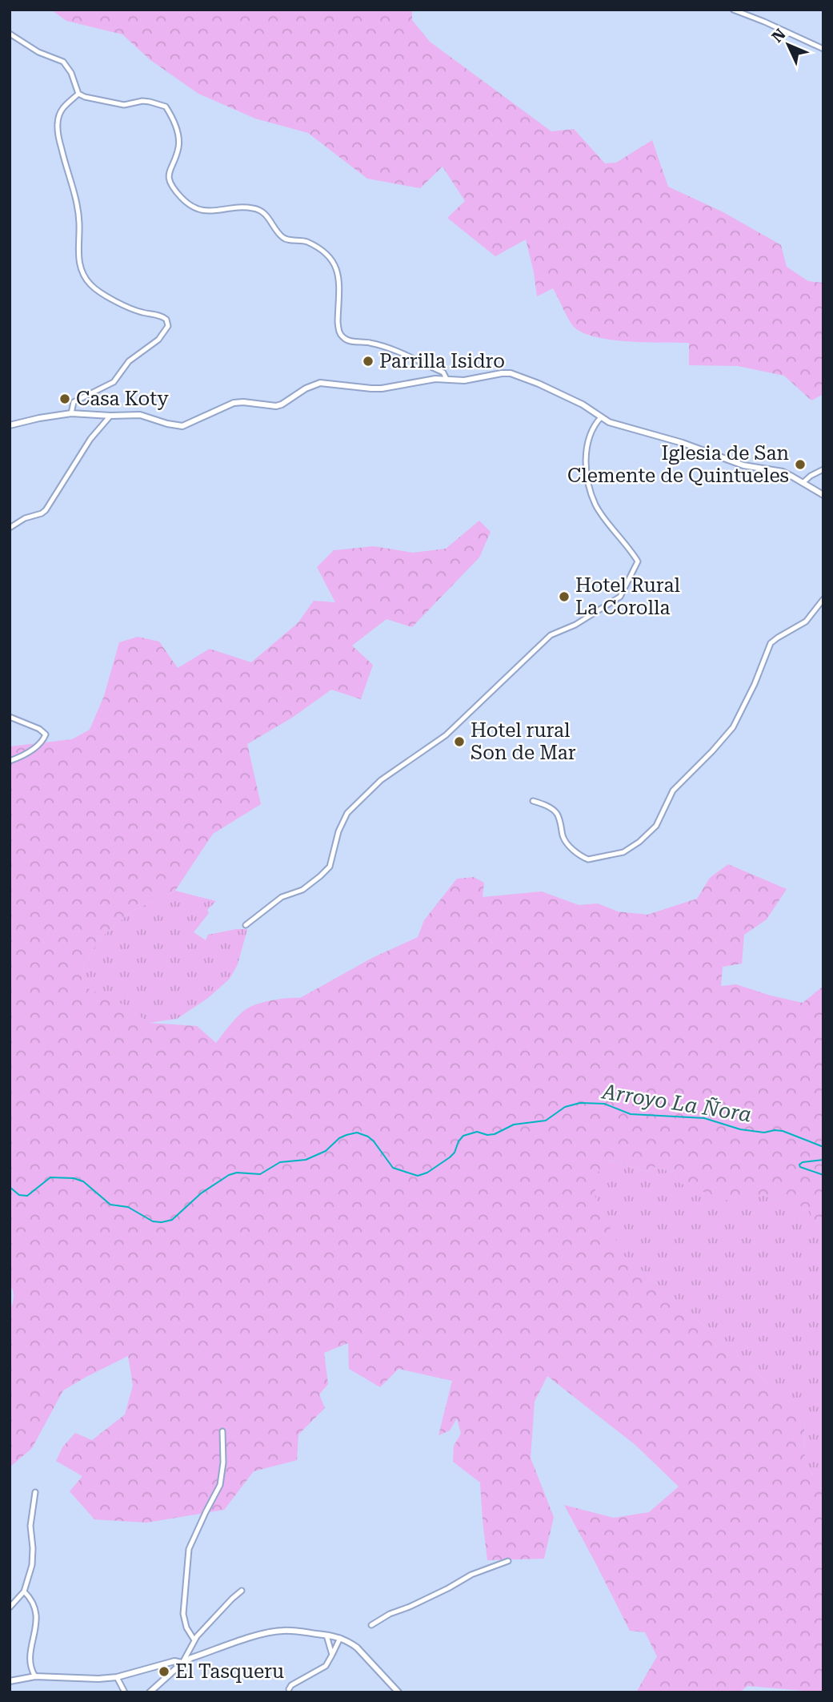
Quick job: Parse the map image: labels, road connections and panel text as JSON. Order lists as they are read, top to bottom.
{
  "water": ["Arroyo La Ñora"],
  "places": [
    "Parrilla Isidro",
    "Casa Koty",
    "Iglesia de San Clemente de Quintueles",
    "Hotel Rural La Corolla",
    "Hotel rural Son de Mar",
    "El Tasqueru"
  ],
  "north": "top left"
}
